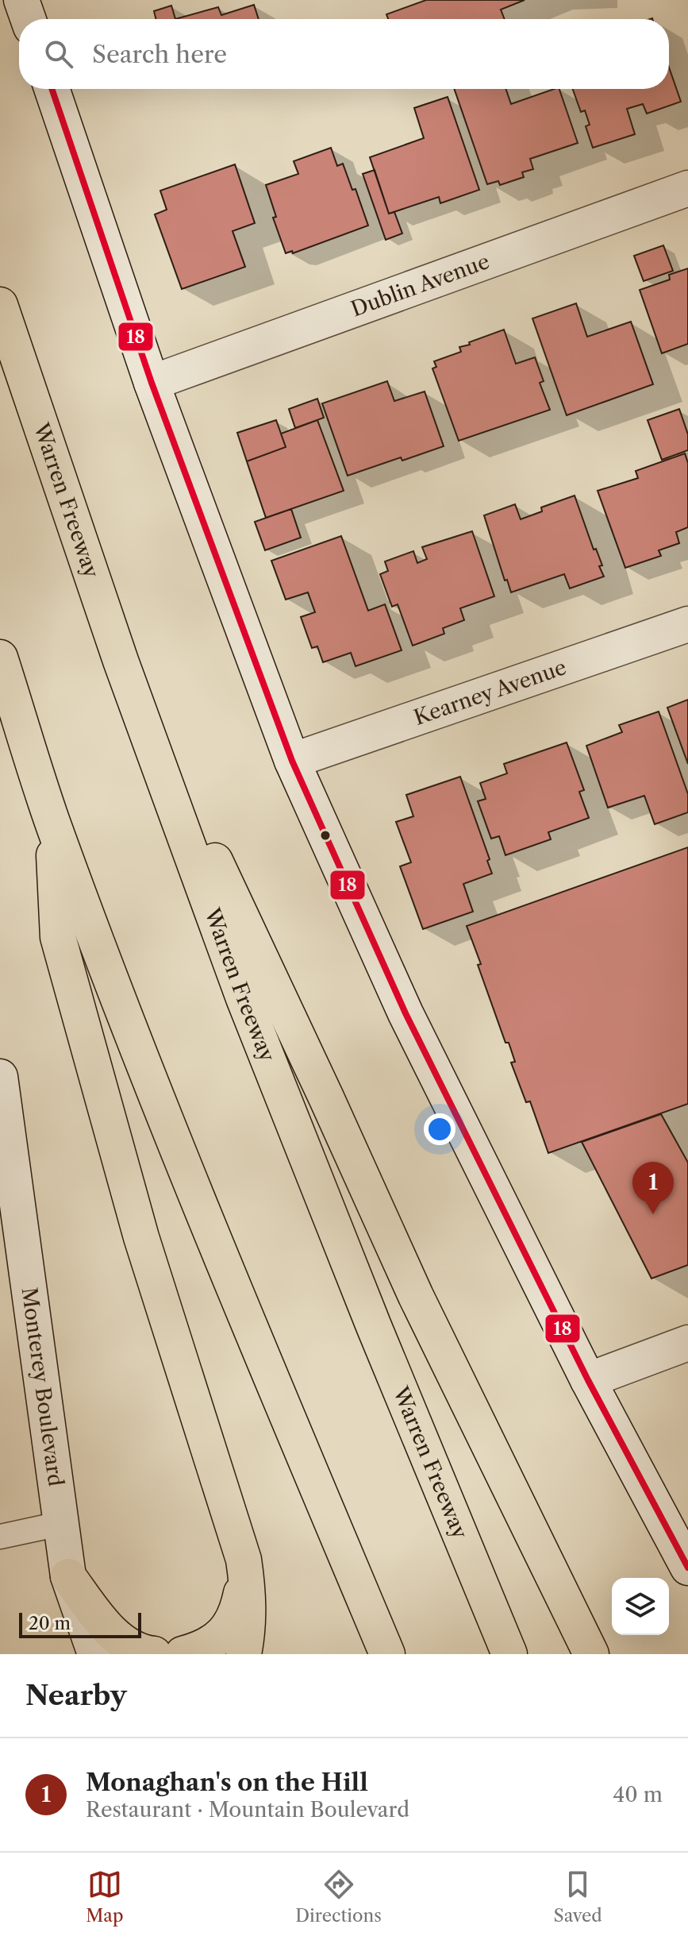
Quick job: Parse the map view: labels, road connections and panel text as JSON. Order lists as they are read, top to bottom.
{
  "streets": {
    "highway": ["Warren Freeway"],
    "street": ["Dublin Avenue", "Kearney Avenue", "Monterey Boulevard"]
  },
  "lines": ["transit line 18"],
  "scale_bar": "20 m",
  "page": {
    "search": "Search here",
    "pins": "1",
    "scale": "20 m",
    "heading": "Nearby",
    "list": [
      {
        "mark": "1",
        "name": "Monaghan's on the Hill",
        "note": "Restaurant · Mountain Boulevard",
        "value": "40 m"
      }
    ],
    "nav": ["Map", "Directions", "Saved"]
  }
}
